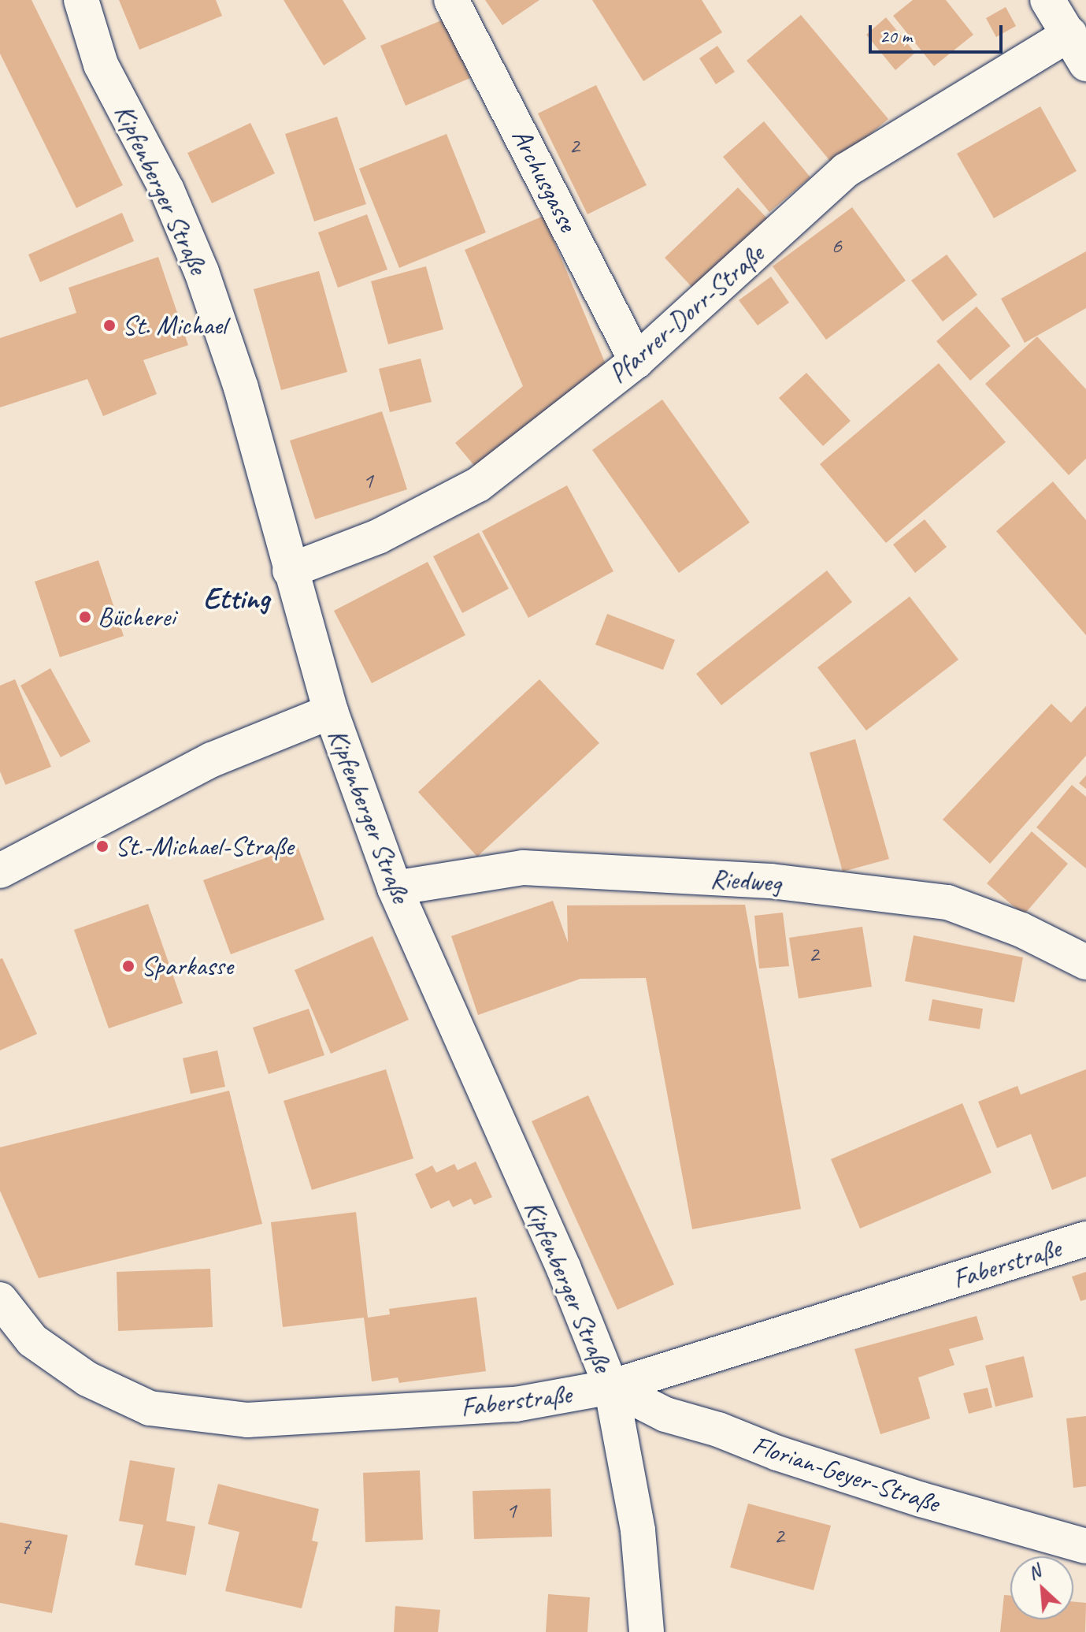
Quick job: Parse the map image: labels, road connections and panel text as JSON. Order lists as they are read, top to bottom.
{
  "streets": {
    "street": [
      "Archusgasse",
      "Kipfenberger Straße",
      "Pfarrer-Dorr-Straße",
      "Riedweg",
      "Faberstraße",
      "Florian-Geyer-Straße"
    ]
  },
  "crossings": [
    ["Archusgasse", "Pfarrer-Dorr-Straße"],
    ["Kipfenberger Straße", "Pfarrer-Dorr-Straße"],
    ["Kipfenberger Straße", "Riedweg"],
    ["Kipfenberger Straße", "Faberstraße"],
    ["Kipfenberger Straße", "Florian-Geyer-Straße"],
    ["Faberstraße", "Florian-Geyer-Straße"]
  ],
  "districts": ["Etting"],
  "places": [
    "St. Michael",
    "Bücherei",
    "St.-Michael-Straße",
    "Sparkasse"
  ],
  "house_numbers": [
    "2",
    "6",
    "1",
    "2",
    "1",
    "2",
    "7"
  ],
  "scale_bar": "20 m",
  "north": "top left"
}
